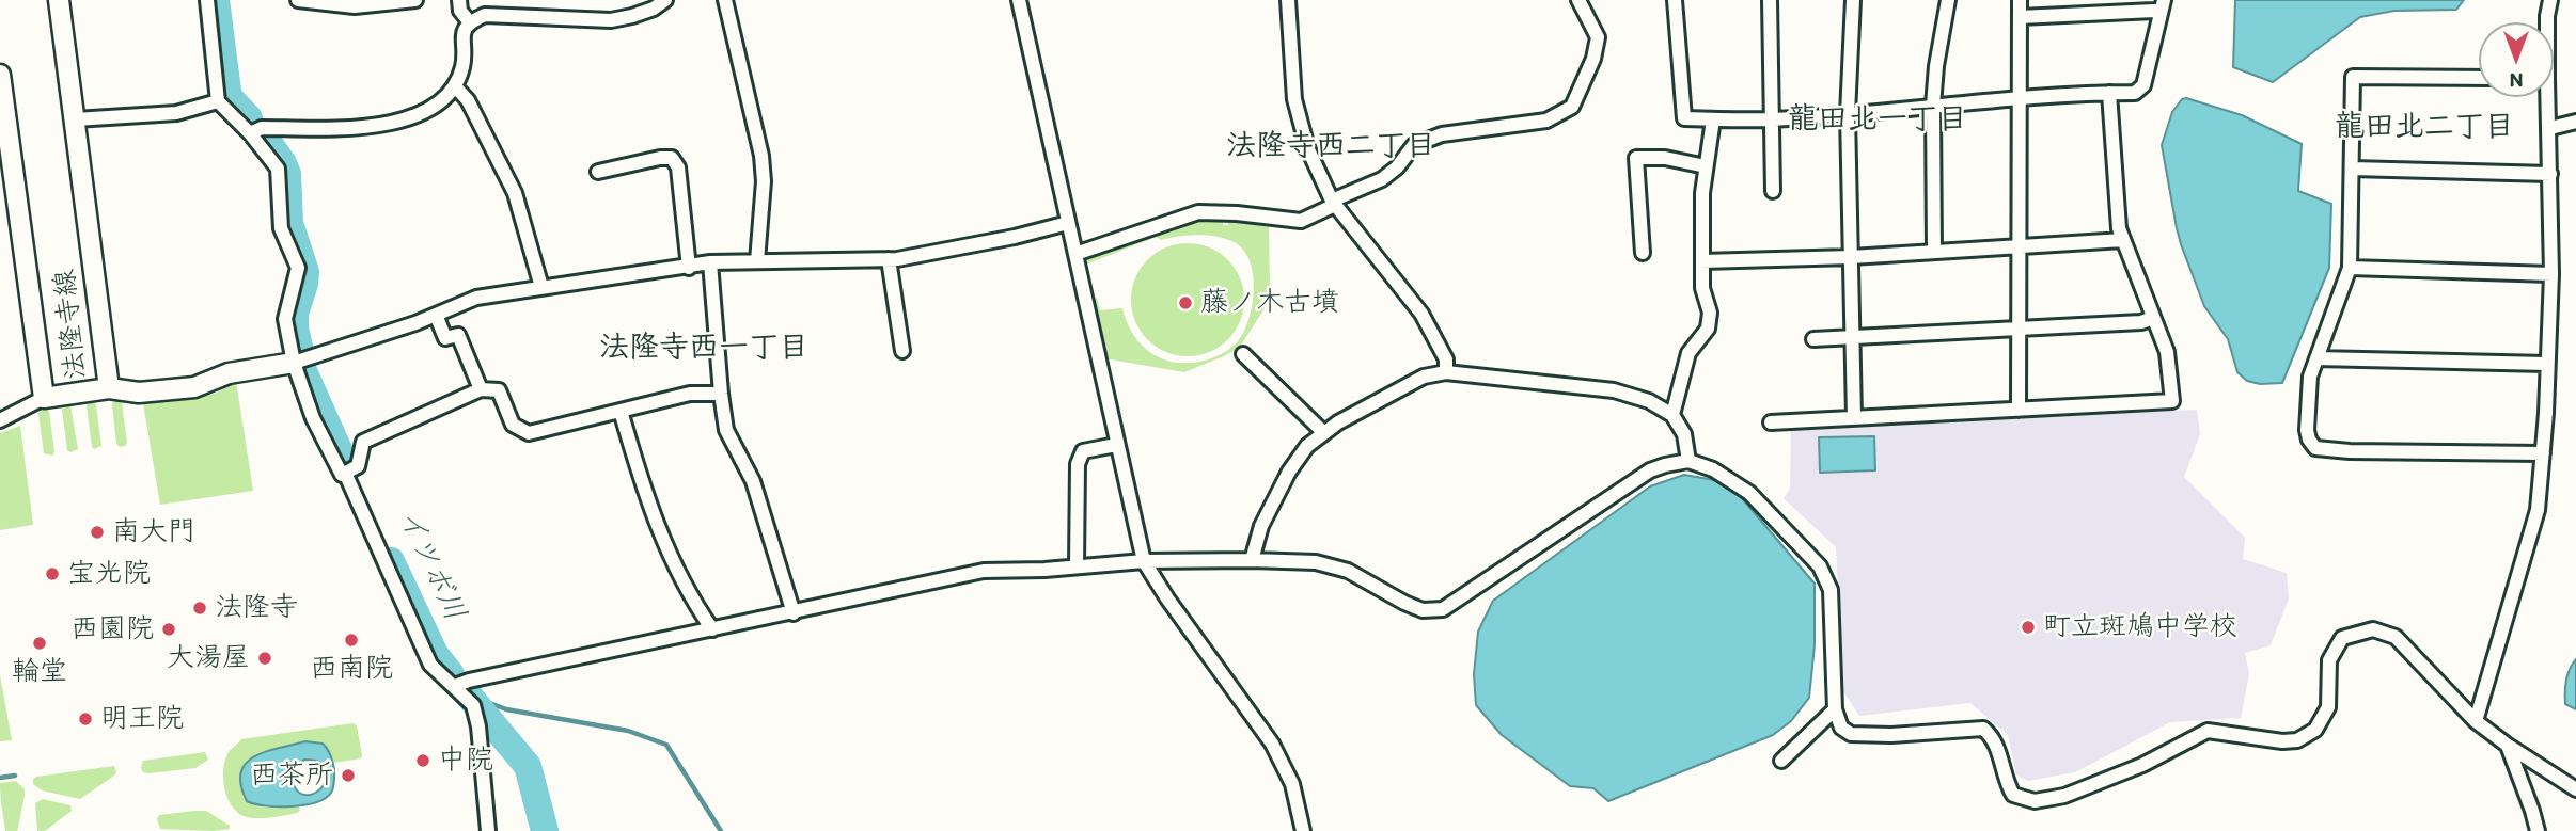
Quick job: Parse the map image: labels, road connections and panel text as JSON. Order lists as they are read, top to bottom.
{
  "streets": {
    "main road": ["法隆寺線"]
  },
  "districts": [
    "龍田北一丁目",
    "龍田北二丁目",
    "法隆寺西二丁目",
    "法隆寺西一丁目"
  ],
  "water": ["イツボ川"],
  "places": [
    "藤ノ木古墳",
    "南大門",
    "宝光院",
    "法隆寺",
    "町立斑鳩中学校",
    "西園院",
    "西南院",
    "輪堂",
    "大湯屋",
    "明王院",
    "中院",
    "西茶所"
  ],
  "north": "bottom"
}
